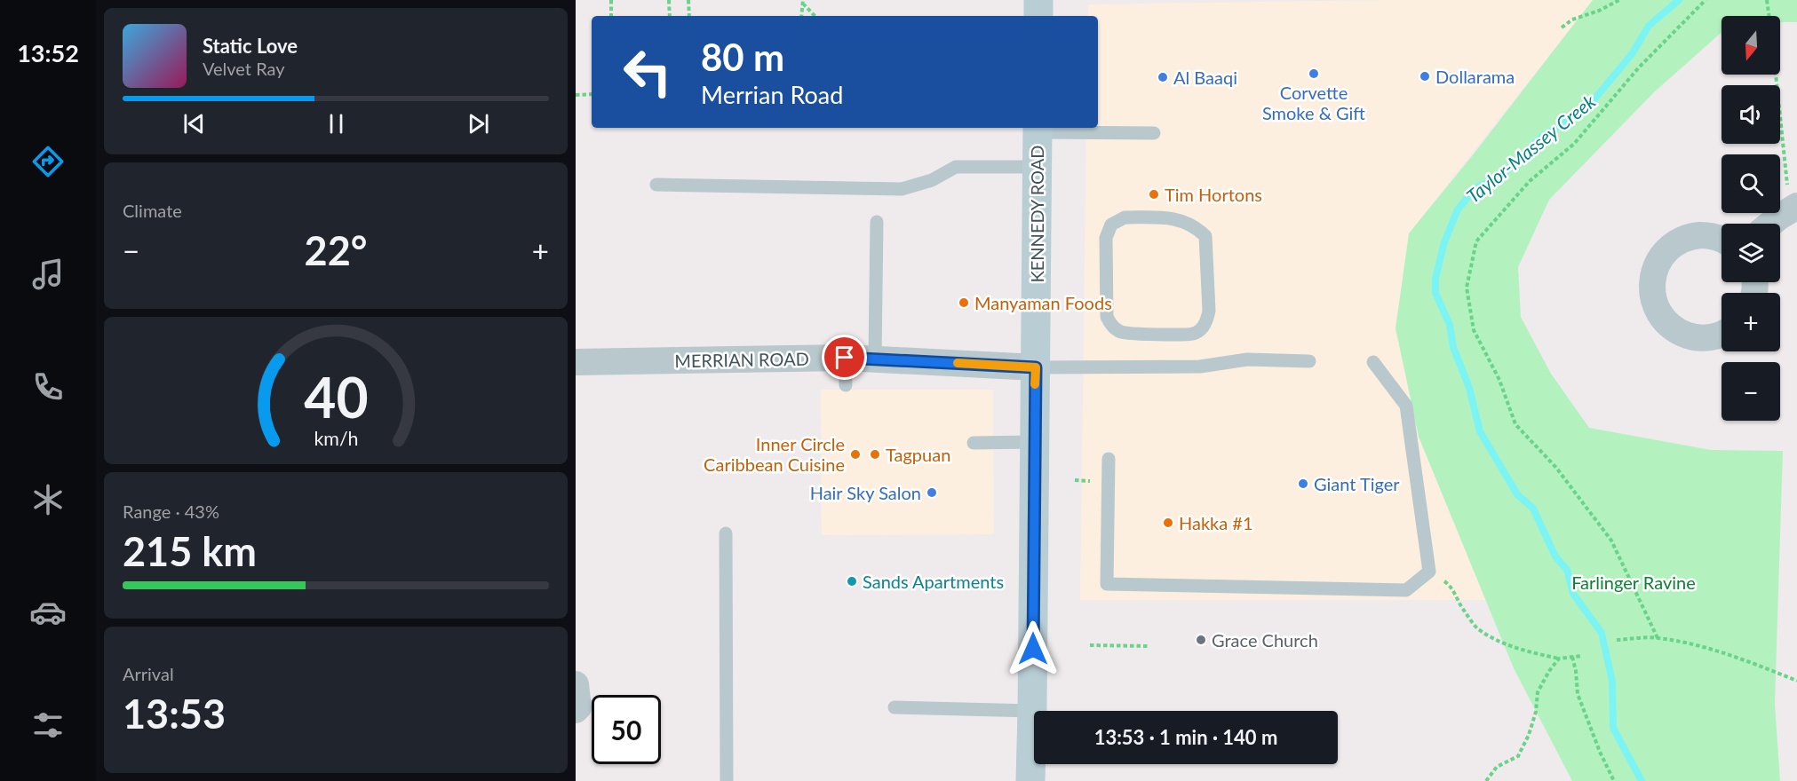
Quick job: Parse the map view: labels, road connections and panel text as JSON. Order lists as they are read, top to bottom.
{
  "streets": {
    "main road": ["KENNEDY ROAD"],
    "street": ["MERRIAN ROAD"]
  },
  "crossings": [
    ["KENNEDY ROAD", "MERRIAN ROAD"]
  ],
  "water": ["Taylor-Massey Creek"],
  "parks": ["Farlinger Ravine"],
  "places": [
    "Corvette Smoke & Gift",
    "Dollarama",
    "Al Baaqi",
    "Tim Hortons",
    "Manyaman Foods",
    "Inner Circle Caribbean Cuisine",
    "Tagpuan",
    "Giant Tiger",
    "Hair Sky Salon",
    "Hakka #1",
    "Sands Apartments",
    "Grace Church"
  ],
  "north": "bottom",
  "page": {
    "tabs": "13:52",
    "map_buttons": ["+", "−"],
    "turn": ["80 m", "Merrian Road"],
    "song": ["Static Love", "Velvet Ray"],
    "tile": [
      "Climate",
      ["Range · 43%", "215 km"],
      ["Arrival", "13:53"]
    ],
    "heat": ["−", "22°", "+"],
    "limit": "50",
    "trip": "13:53 · 1 min · 140 m",
    "gauge": ["40", "km/h"]
  }
}
